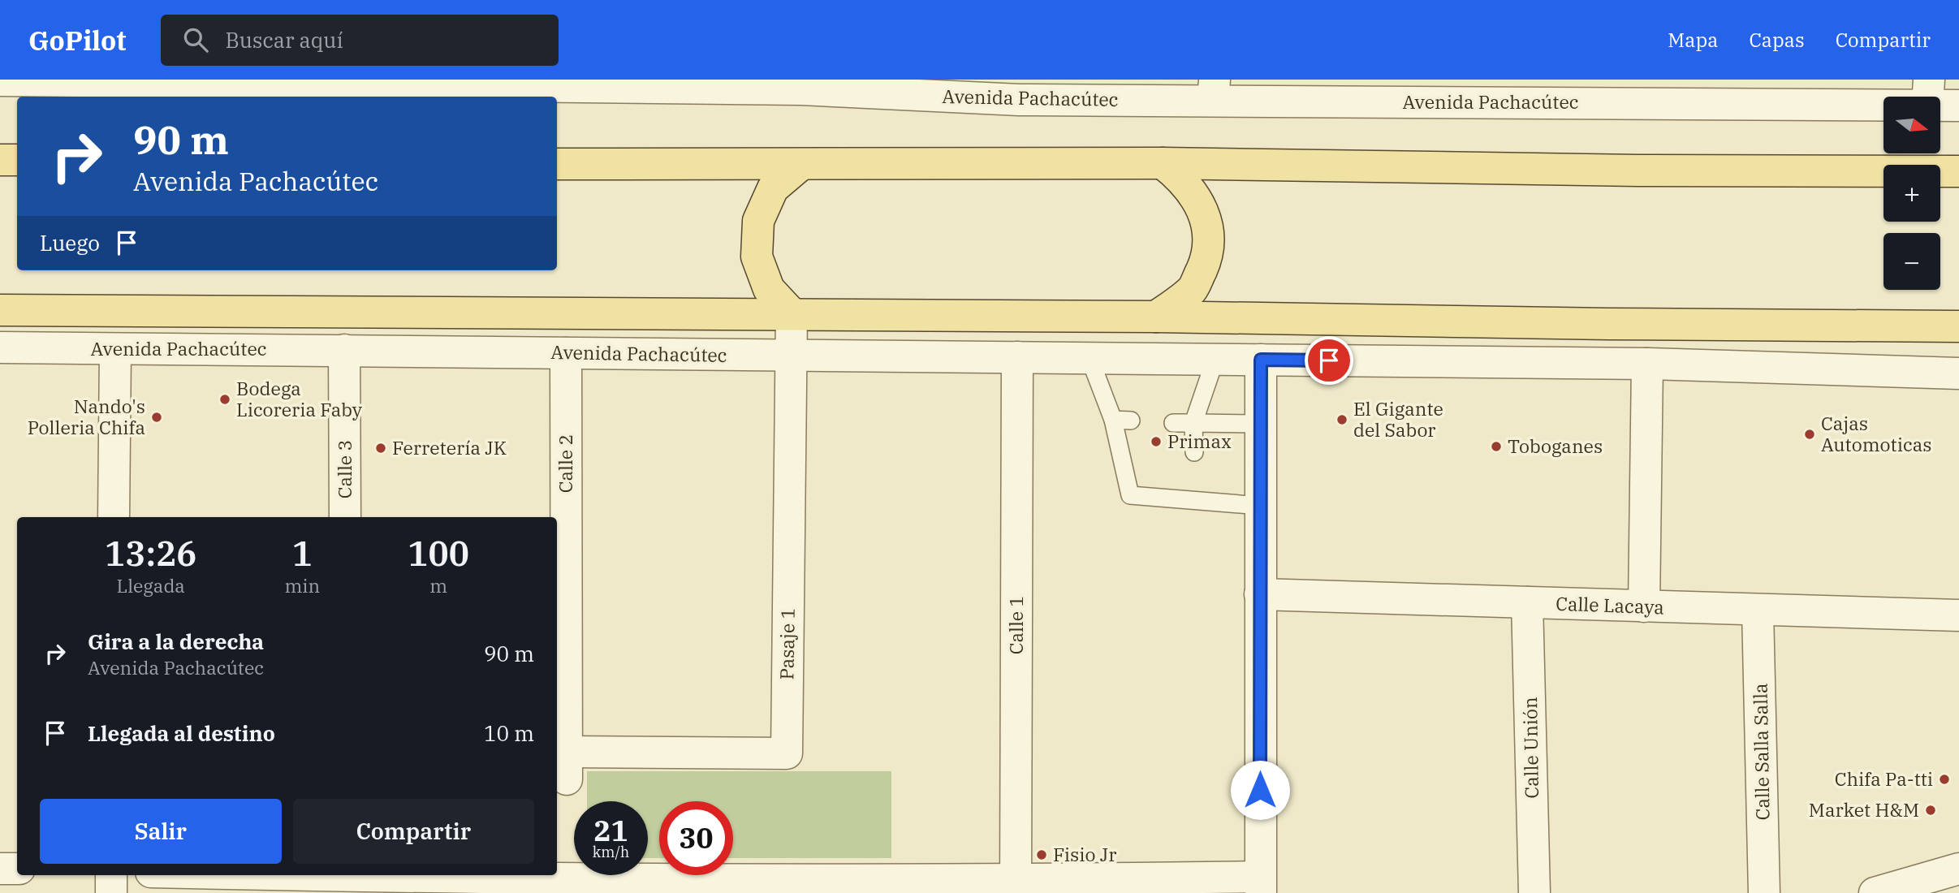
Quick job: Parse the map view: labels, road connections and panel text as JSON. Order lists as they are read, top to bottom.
{
  "streets": {
    "main road": ["Avenida Pachacútec"],
    "street": [
      "Calle 2",
      "Calle 3",
      "Calle Lacaya",
      "Calle 1",
      "Pasaje 1",
      "Calle Unión",
      "Calle Salla Salla"
    ]
  },
  "crossings": [
    ["Avenida Pachacútec", "Calle 2"],
    ["Avenida Pachacútec", "Calle 3"],
    ["Avenida Pachacútec", "Calle 1"],
    ["Avenida Pachacútec", "Pasaje 1"],
    ["Calle 2", "Pasaje 1"],
    ["Calle Lacaya", "Calle Unión"],
    ["Calle Lacaya", "Calle Salla Salla"]
  ],
  "places": [
    "Bodega Licoreria Faby",
    "Nando's Polleria Chifa",
    "El Gigante del Sabor",
    "Cajas Automoticas",
    "Primax",
    "Toboganes",
    "Ferretería JK",
    "Chifa Pa-tti",
    "Market H&M",
    "Fisio Jr"
  ],
  "north": "right",
  "page": {
    "header": "GoPilot",
    "search": "Buscar aquí",
    "nav": ["Mapa", "Capas", "Compartir"],
    "map_buttons": ["+", "−"],
    "turn": ["90 m", "Avenida Pachacútec"],
    "then": "Luego",
    "eta": [
      "13:26",
      "Llegada",
      "1",
      "min",
      "100",
      "m"
    ],
    "list": [
      {
        "name": "Gira a la derecha",
        "note": "Avenida Pachacútec",
        "value": "90 m"
      },
      {
        "name": "Llegada al destino",
        "value": "10 m"
      }
    ],
    "buttons": ["Salir", "Compartir"],
    "speed": "21 km/h",
    "limit": "30"
  }
}
